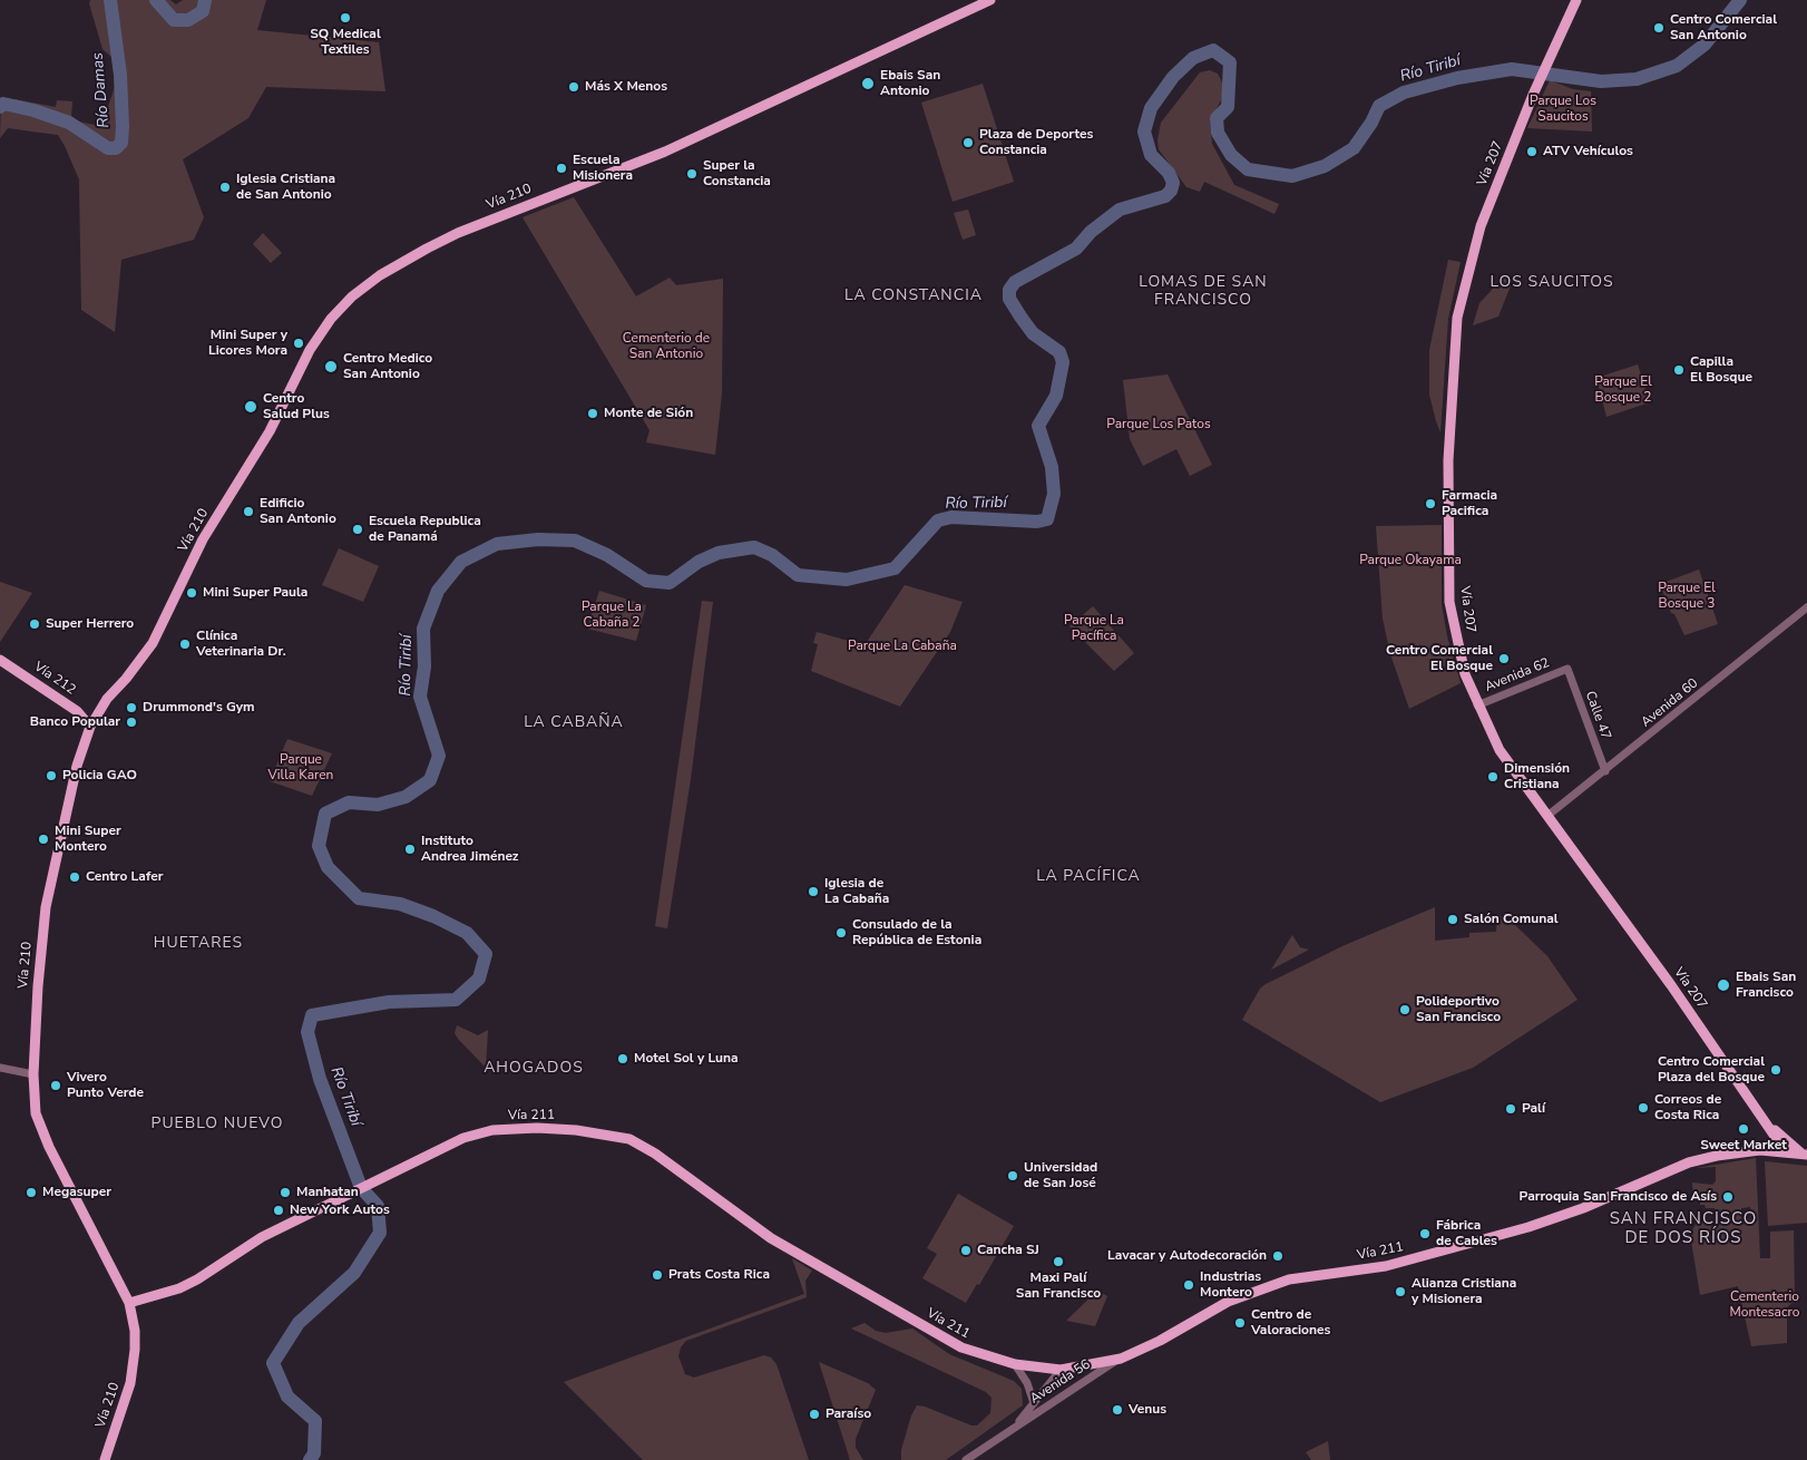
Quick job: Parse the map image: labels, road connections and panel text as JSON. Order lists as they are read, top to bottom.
{
  "streets": {
    "main road": [
      "Vía 207",
      "Vía 210",
      "Vía 212",
      "Vía 211"
    ],
    "street": [
      "Avenida 62",
      "Avenida 60",
      "Calle 47",
      "Avenida 56"
    ]
  },
  "crossings": [
    ["Vía 207", "Avenida 62"],
    ["Vía 207", "Avenida 60"],
    ["Vía 207", "Vía 211"],
    ["Vía 210", "Vía 212"],
    ["Vía 210", "Vía 211"],
    ["Avenida 62", "Calle 47"],
    ["Avenida 60", "Calle 47"],
    ["Vía 211", "Avenida 56"]
  ],
  "districts": [
    "LOMAS DE SAN FRANCISCO",
    "LOS SAUCITOS",
    "LA CONSTANCIA",
    "LA CABAÑA",
    "LA PACÍFICA",
    "HUETARES",
    "AHOGADOS",
    "PUEBLO NUEVO",
    "SAN FRANCISCO DE DOS RÍOS"
  ],
  "water": ["Río Tiribí", "Río Damas"],
  "parks": [
    "Parque Los Saucitos",
    "Cementerio de San Antonio",
    "Parque El Bosque 2",
    "Parque Los Patos",
    "Parque Okayama",
    "Parque El Bosque 3",
    "Parque La Cabaña 2",
    "Parque La Pacífica",
    "Parque La Cabaña",
    "Parque Villa Karen",
    "Cementerio Montesacro"
  ],
  "places": [
    "SQ Medical Textiles",
    "Centro Comercial San Antonio",
    "Ebais San Antonio",
    "Más X Menos",
    "Plaza de Deportes Constancia",
    "ATV Vehículos",
    "Escuela Misionera",
    "Super la Constancia",
    "Iglesia Cristiana de San Antonio",
    "Mini Super y Licores Mora",
    "Centro Medico San Antonio",
    "Capilla El Bosque",
    "Centro Salud Plus",
    "Monte de Sión",
    "Farmacia Pacifica",
    "Edificio San Antonio",
    "Escuela Republica de Panamá",
    "Mini Super Paula",
    "Super Herrero",
    "Clínica Veterinaria Dr.",
    "Centro Comercial El Bosque",
    "Drummond's Gym",
    "Banco Popular",
    "Policia GAO",
    "Dimensión Cristiana",
    "Mini Super Montero",
    "Instituto Andrea Jiménez",
    "Centro Lafer",
    "Iglesia de La Cabaña",
    "Salón Comunal",
    "Consulado de la República de Estonia",
    "Ebais San Francisco",
    "Polideportivo San Francisco",
    "Motel Sol y Luna",
    "Centro Comercial Plaza del Bosque",
    "Vivero Punto Verde",
    "Correos de Costa Rica",
    "Palí",
    "Sweet Market",
    "Universidad de San José",
    "Megasuper",
    "Manhatan",
    "Parroquia San Francisco de Asís",
    "New York Autos",
    "Fábrica de Cables",
    "Cancha SJ",
    "Lavacar y Autodecoración",
    "Maxi Palí San Francisco",
    "Prats Costa Rica",
    "Industrias Montero",
    "Alianza Cristiana y Misionera",
    "Centro de Valoraciones",
    "Venus",
    "Paraíso"
  ]
}
